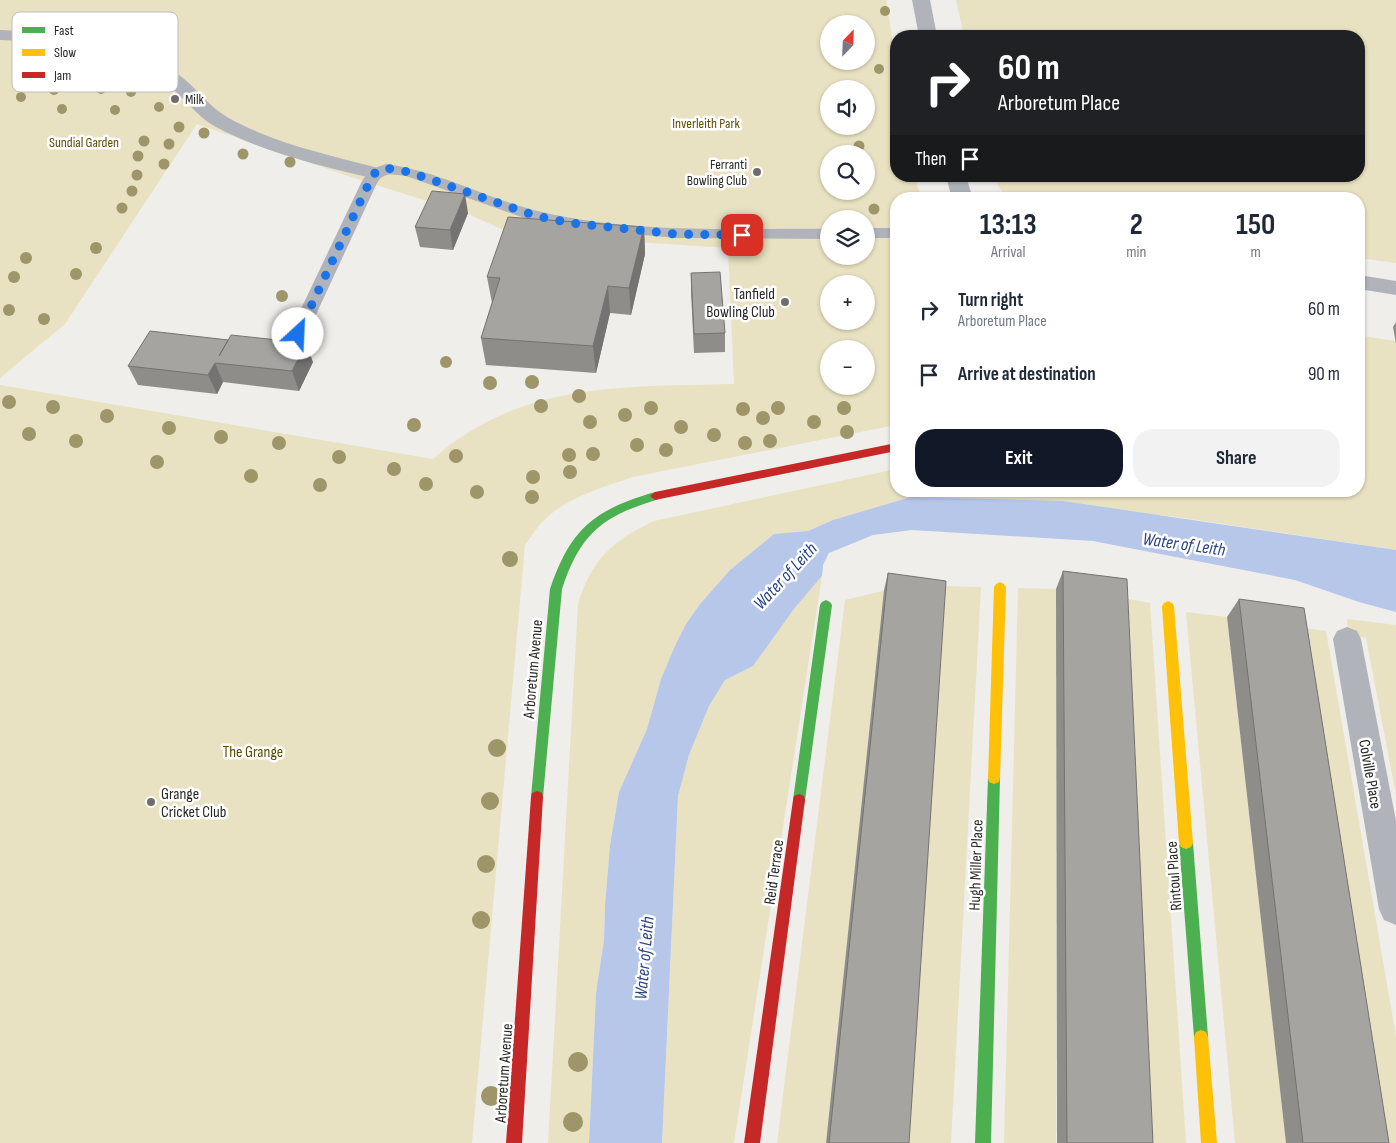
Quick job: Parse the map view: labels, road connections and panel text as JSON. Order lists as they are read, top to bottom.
{
  "streets": {
    "street": [
      "Arboretum Avenue",
      "Colville Place",
      "Hugh Miller Place",
      "Reid Terrace",
      "Rintoul Place"
    ]
  },
  "water": ["Water of Leith"],
  "parks": ["Inverleith Park", "Sundial Garden", "The Grange"],
  "places": [
    "Milk",
    "Ferranti Bowling Club",
    "Tanfield Bowling Club",
    "Grange Cricket Club"
  ],
  "legend": ["Fast", "Slow", "Jam"],
  "north": "top right",
  "page": {
    "map_buttons": ["+", "−"],
    "turn": ["60 m", "Arboretum Place"],
    "then": "Then",
    "eta": [
      "13:13",
      "Arrival",
      "2",
      "min",
      "150",
      "m"
    ],
    "list": [
      {
        "name": "Turn right",
        "note": "Arboretum Place",
        "value": "60 m"
      },
      {
        "name": "Arrive at destination",
        "value": "90 m"
      }
    ],
    "buttons": ["Exit", "Share"]
  }
}
